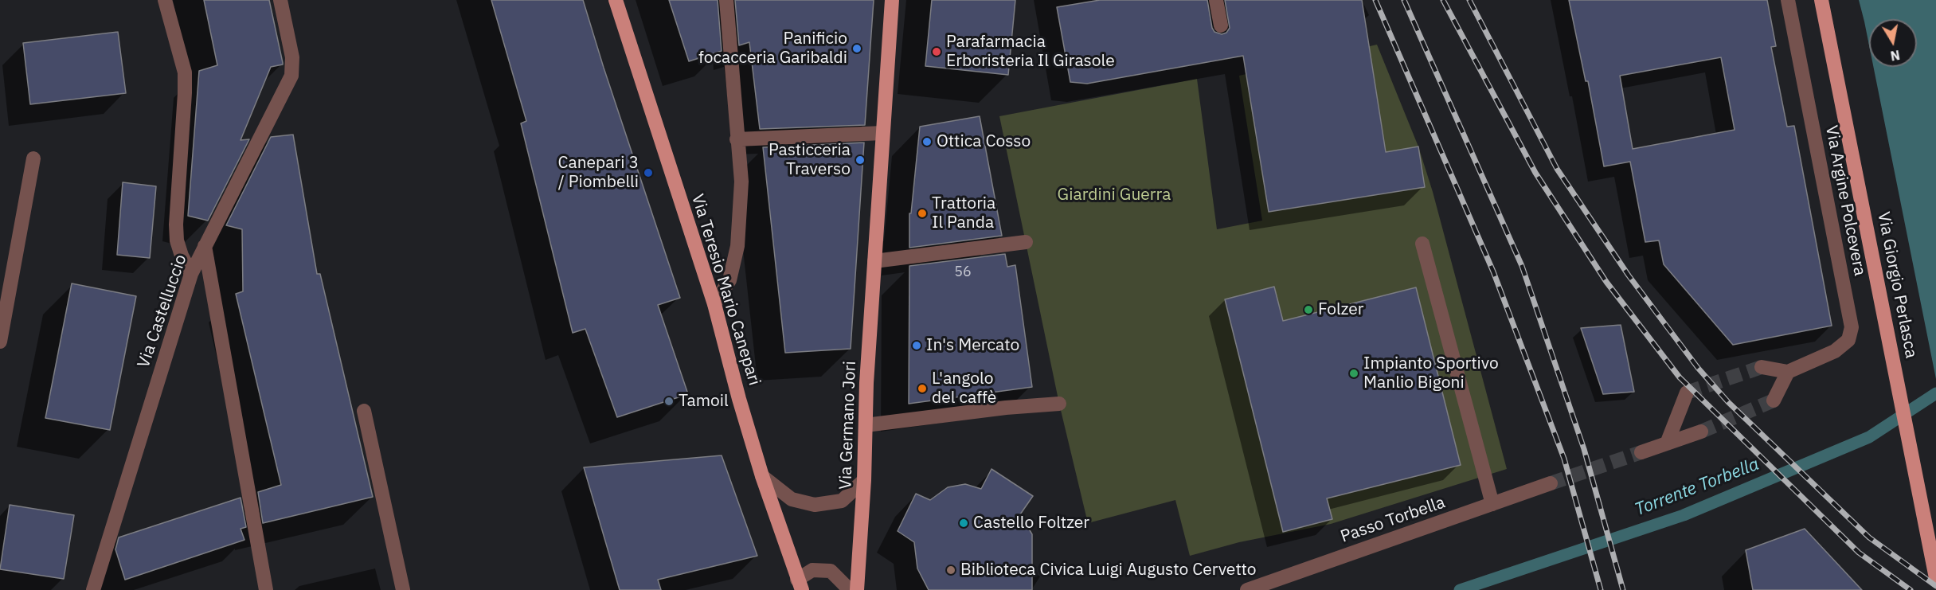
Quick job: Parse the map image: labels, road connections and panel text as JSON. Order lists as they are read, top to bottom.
{
  "streets": {
    "main road": ["Via Giorgio Perlasca", "Via Teresio Mario Canepari", "Via Germano Jori"],
    "street": ["Via Argine Polcevera", "Via Castelluccio", "Passo Torbella"]
  },
  "water": ["Torrente Torbella"],
  "parks": ["Giardini Guerra"],
  "places": [
    "Panificio focacceria Garibaldi",
    "Parafarmacia Erboristeria Il Girasole",
    "Ottica Cosso",
    "Pasticceria Traverso",
    "Canepari 3 / Piombelli",
    "Trattoria Il Panda",
    "Folzer",
    "In's Mercato",
    "Impianto Sportivo Manlio Bigoni",
    "L'angolo del caffè",
    "Tamoil",
    "Castello Foltzer",
    "Biblioteca Civica Luigi Augusto Cervetto"
  ],
  "house_numbers": ["56"],
  "north": "bottom"
}
